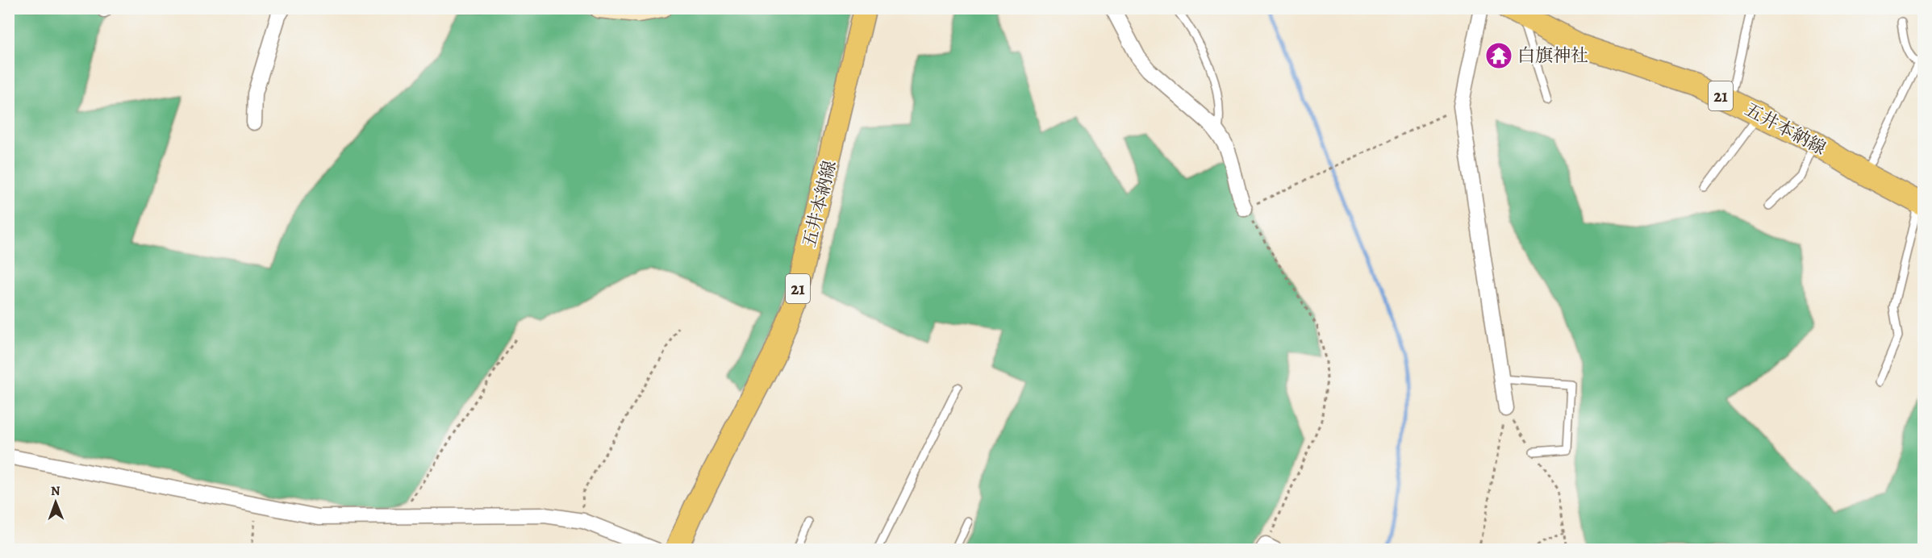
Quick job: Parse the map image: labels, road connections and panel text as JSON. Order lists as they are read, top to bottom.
{
  "streets": {
    "main road": ["21", "五井本納線"]
  },
  "places": {
    "temple": ["白旗神社"]
  },
  "north": "top"
}
